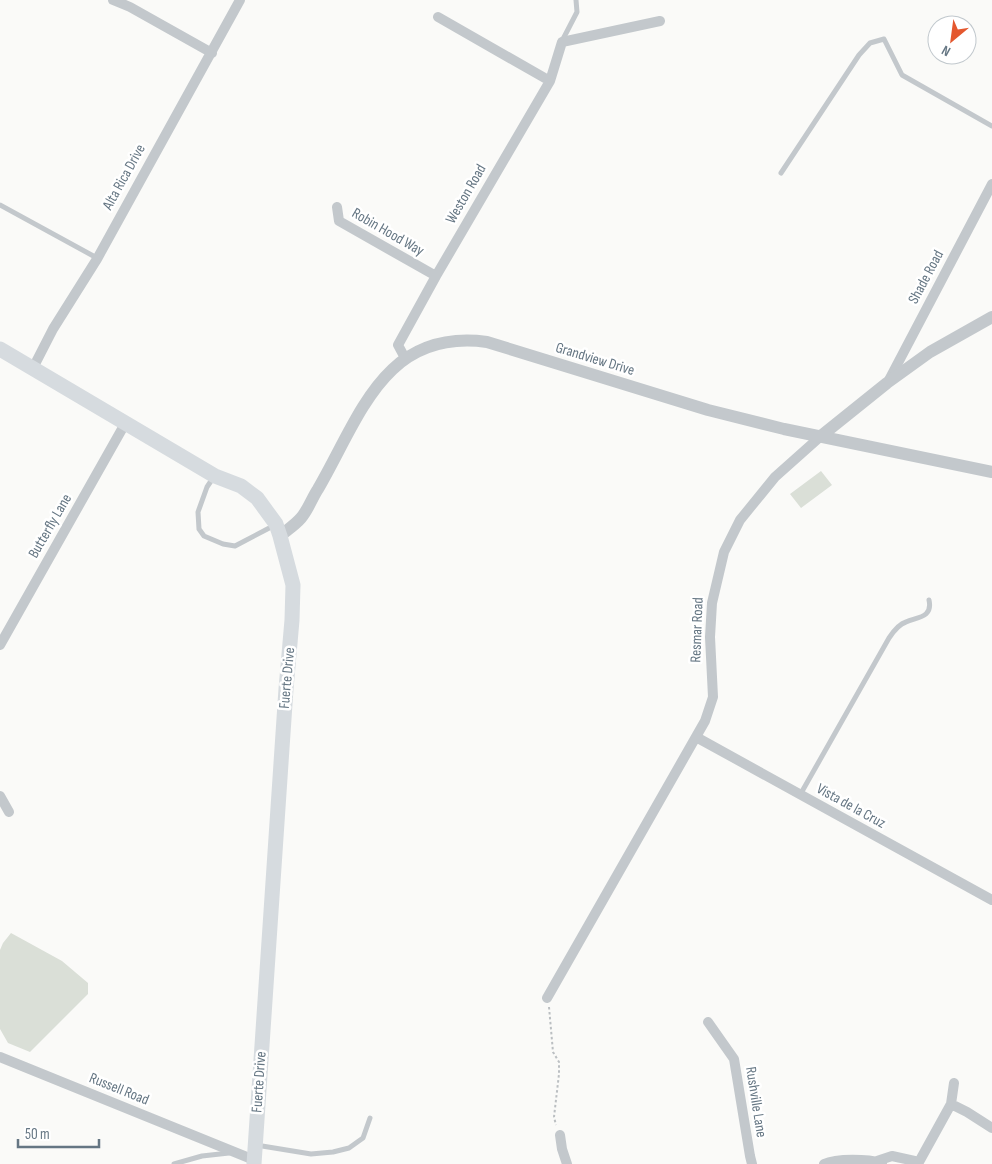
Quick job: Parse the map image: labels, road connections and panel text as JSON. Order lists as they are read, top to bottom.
{
  "streets": {
    "main road": ["Fuerte Drive"],
    "street": [
      "Alta Rica Drive",
      "Weston Road",
      "Robin Hood Way",
      "Shade Road",
      "Grandview Drive",
      "Butterfly Lane",
      "Resmar Road",
      "Vista de la Cruz",
      "Russell Road",
      "Rushville Lane"
    ]
  },
  "crossings": [
    ["Alta Rica Drive", "Fuerte Drive"],
    ["Weston Road", "Robin Hood Way"],
    ["Weston Road", "Grandview Drive"],
    ["Shade Road", "Resmar Road"],
    ["Grandview Drive", "Resmar Road"],
    ["Grandview Drive", "Fuerte Drive"],
    ["Butterfly Lane", "Fuerte Drive"],
    ["Resmar Road", "Vista de la Cruz"],
    ["Fuerte Drive", "Russell Road"]
  ],
  "scale_bar": "50 m",
  "north": "bottom left"
}
